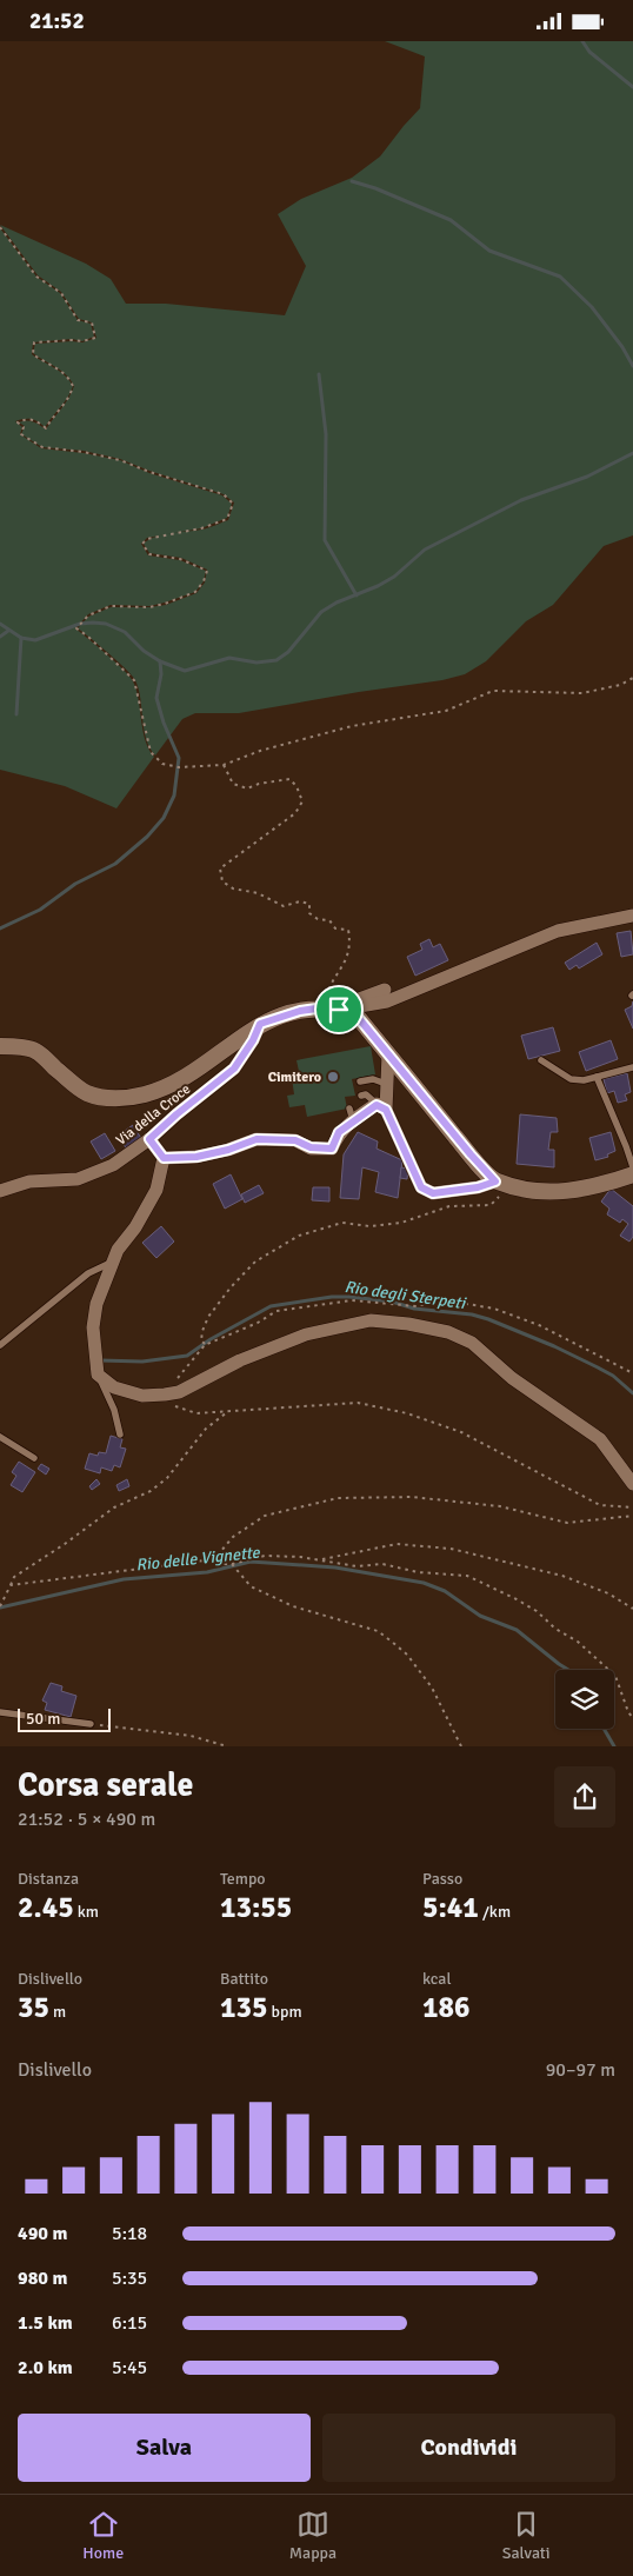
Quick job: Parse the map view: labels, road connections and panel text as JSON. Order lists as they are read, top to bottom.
{
  "streets": {
    "street": ["Via della Croce"]
  },
  "water": ["Rio degli Sterpeti", "Rio delle Vignette"],
  "places": ["Cimitero"],
  "scale_bar": "50 m",
  "page": {
    "status": "21:52",
    "scale": "50 m",
    "heading": ["Corsa serale", "21:52 · 5 × 490 m"],
    "stats": [
      ["Distanza", "2.45 km"],
      ["Tempo", "13:55"],
      ["Passo", "5:41 /km"],
      ["Dislivello", "35 m"],
      ["Battito", "135 bpm"],
      ["kcal", "186"]
    ],
    "chart": ["Dislivello", "90–97 m"],
    "list": [
      {
        "name": "490 m",
        "note": "5:18"
      },
      {
        "name": "980 m",
        "note": "5:35"
      },
      {
        "name": "1.5 km",
        "note": "6:15"
      },
      {
        "name": "2.0 km",
        "note": "5:45"
      }
    ],
    "buttons": ["Salva", "Condividi"],
    "tabs": ["Home", "Mappa", "Salvati"]
  }
}
